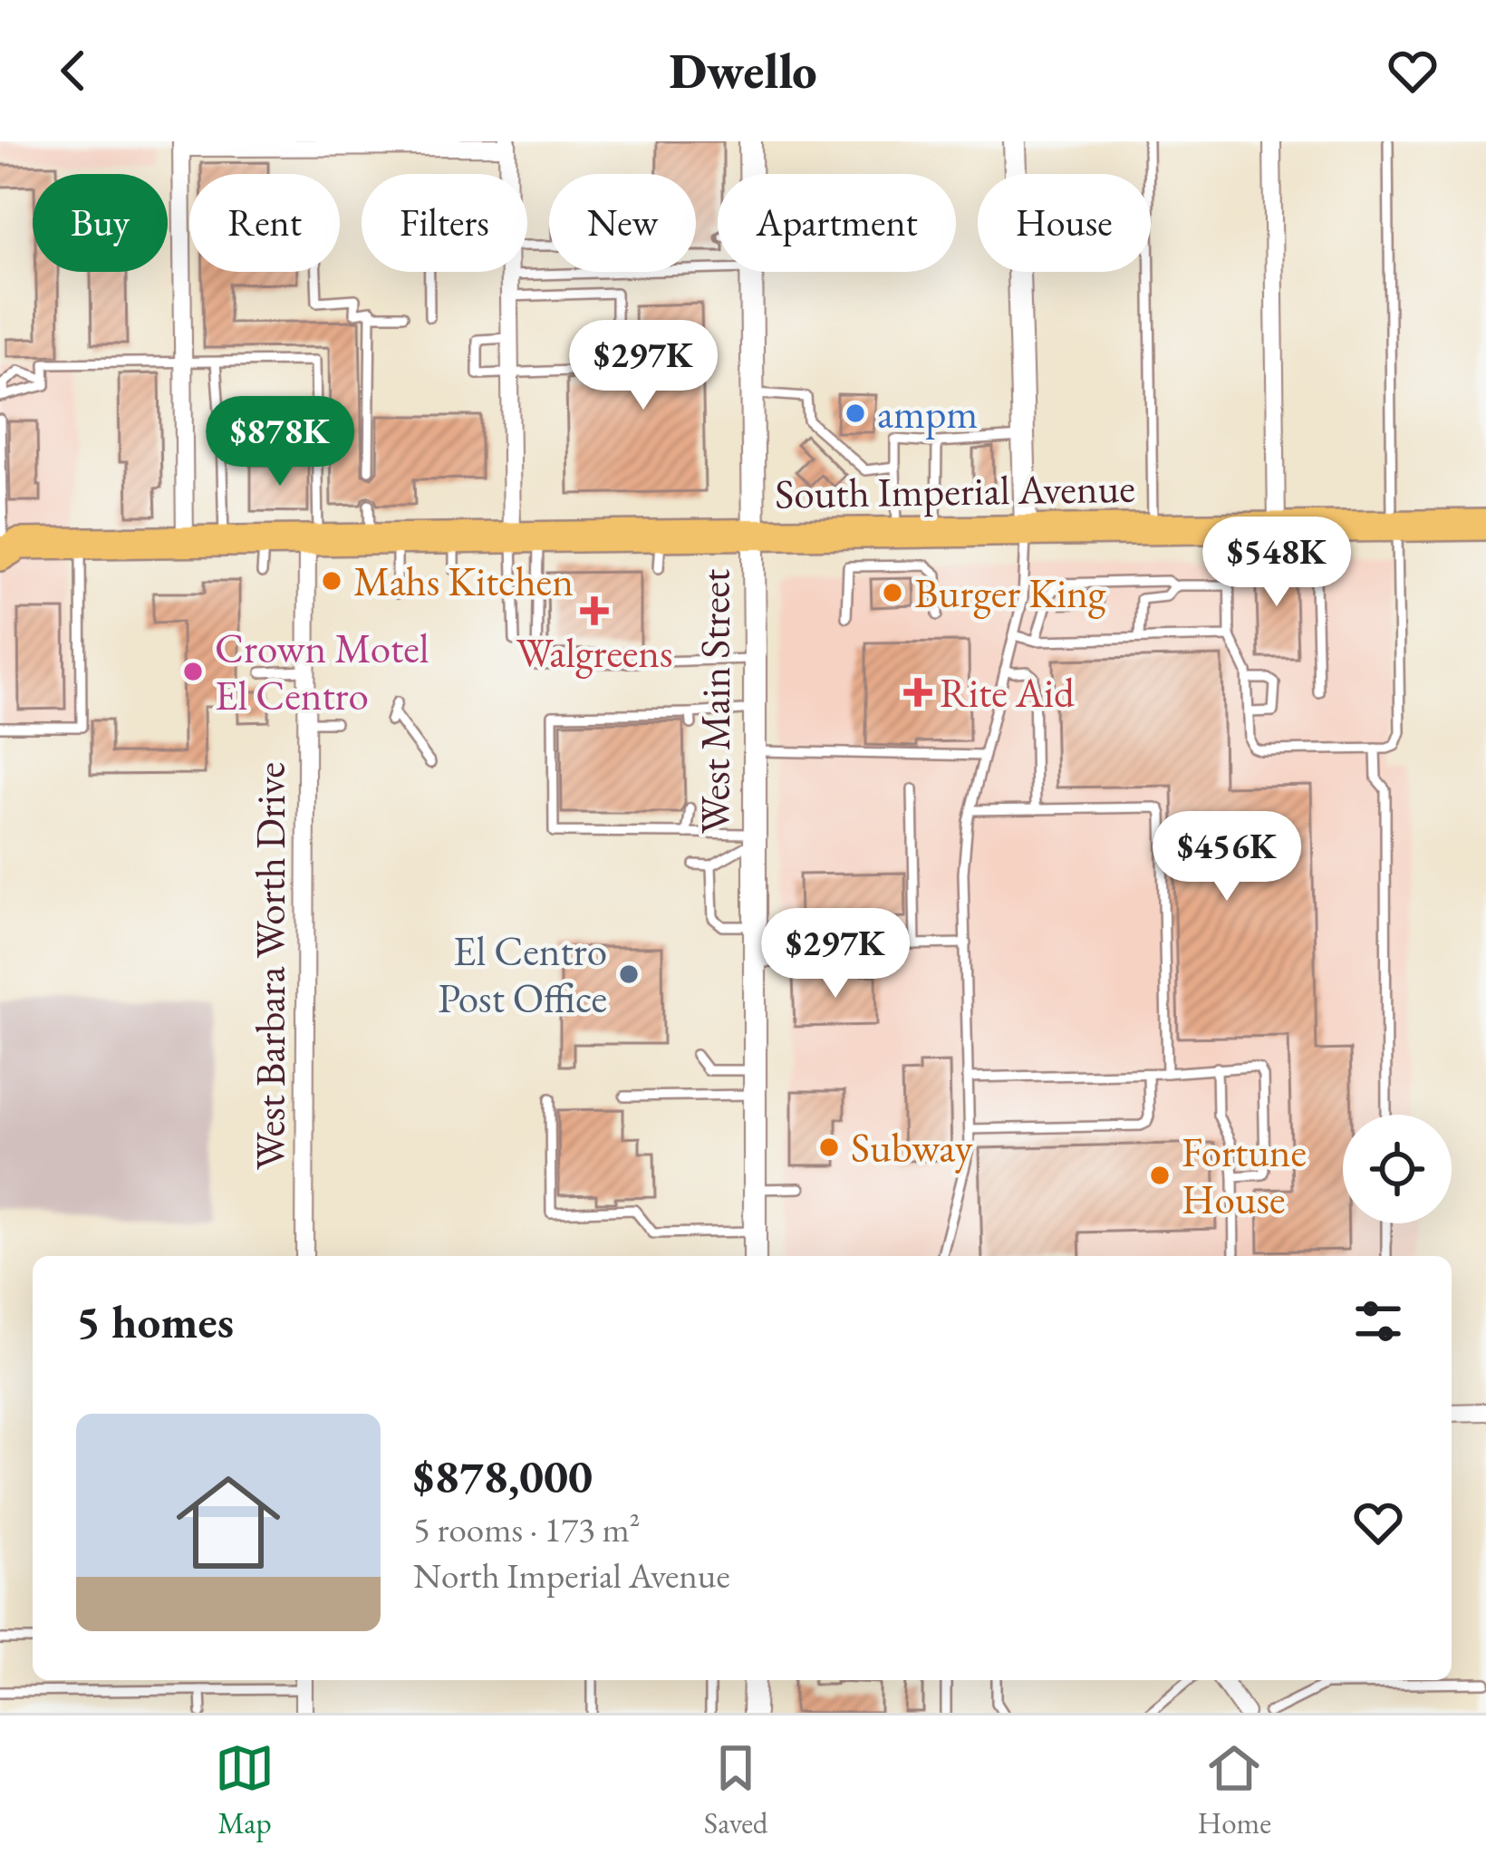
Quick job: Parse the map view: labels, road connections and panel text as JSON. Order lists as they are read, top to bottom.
{
  "streets": {
    "highway": ["South Imperial Avenue"],
    "street": ["West Main Street", "West Barbara Worth Drive"]
  },
  "crossings": [
    ["South Imperial Avenue", "West Main Street"],
    ["South Imperial Avenue", "West Barbara Worth Drive"]
  ],
  "places": {
    "other": [
      "ampm",
      "Mahs Kitchen",
      "Burger King",
      "Crown Motel El Centro",
      "El Centro Post Office",
      "Subway",
      "Fortune House"
    ],
    "health": ["Walgreens", "Rite Aid"]
  },
  "page": {
    "header": "Dwello",
    "chip": [
      "Buy",
      "Rent",
      "Filters",
      "New",
      "Apartment",
      "House"
    ],
    "price": [
      "$297K",
      "$878K",
      "$548K",
      "$456K",
      "$297K"
    ],
    "heading": "5 homes",
    "list": [
      {
        "name": "$878,000",
        "note": "5 rooms · 173 m² · North Imperial Avenue"
      }
    ],
    "tabs": ["Map", "Saved", "Home"]
  }
}
